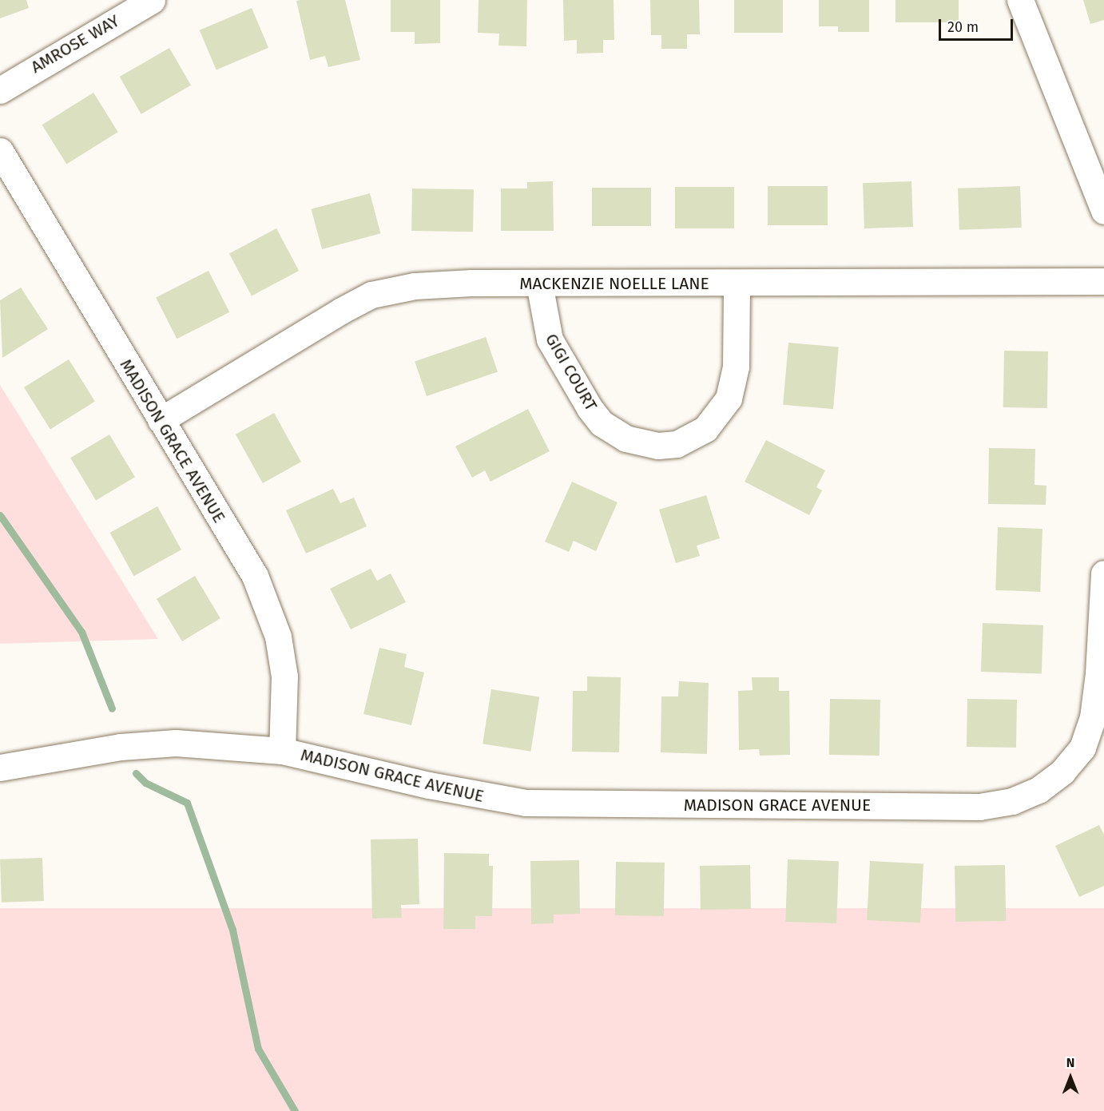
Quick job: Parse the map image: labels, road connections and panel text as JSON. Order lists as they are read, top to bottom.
{
  "streets": {
    "street": [
      "AMROSE WAY",
      "MACKENZIE NOELLE LANE",
      "GIGI COURT",
      "MADISON GRACE AVENUE"
    ]
  },
  "crossings": [
    ["MACKENZIE NOELLE LANE", "GIGI COURT"],
    ["MACKENZIE NOELLE LANE", "MADISON GRACE AVENUE"]
  ],
  "scale_bar": "20 m",
  "north": "top"
}
